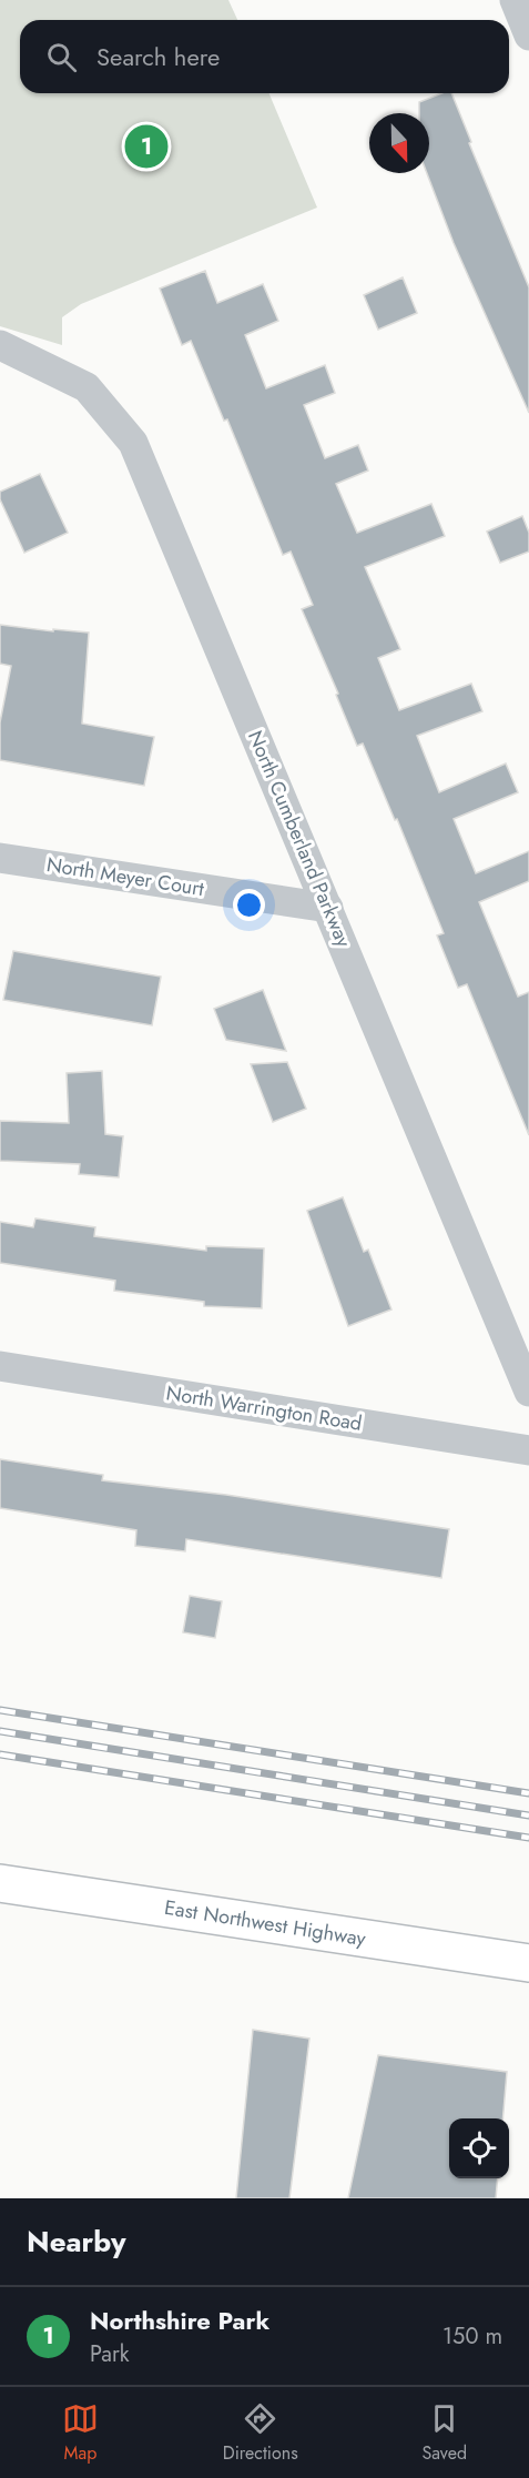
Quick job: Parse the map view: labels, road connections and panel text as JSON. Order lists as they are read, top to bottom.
{
  "streets": {
    "main road": ["East Northwest Highway"],
    "street": ["North Cumberland Parkway", "North Meyer Court", "North Warrington Road"]
  },
  "crossings": [
    ["North Cumberland Parkway", "North Meyer Court"]
  ],
  "north": "bottom",
  "page": {
    "search": "Search here",
    "pins": "1",
    "heading": "Nearby",
    "list": [
      {
        "mark": "1",
        "name": "Northshire Park",
        "note": "Park",
        "value": "150 m"
      }
    ],
    "nav": ["Map", "Directions", "Saved"]
  }
}
